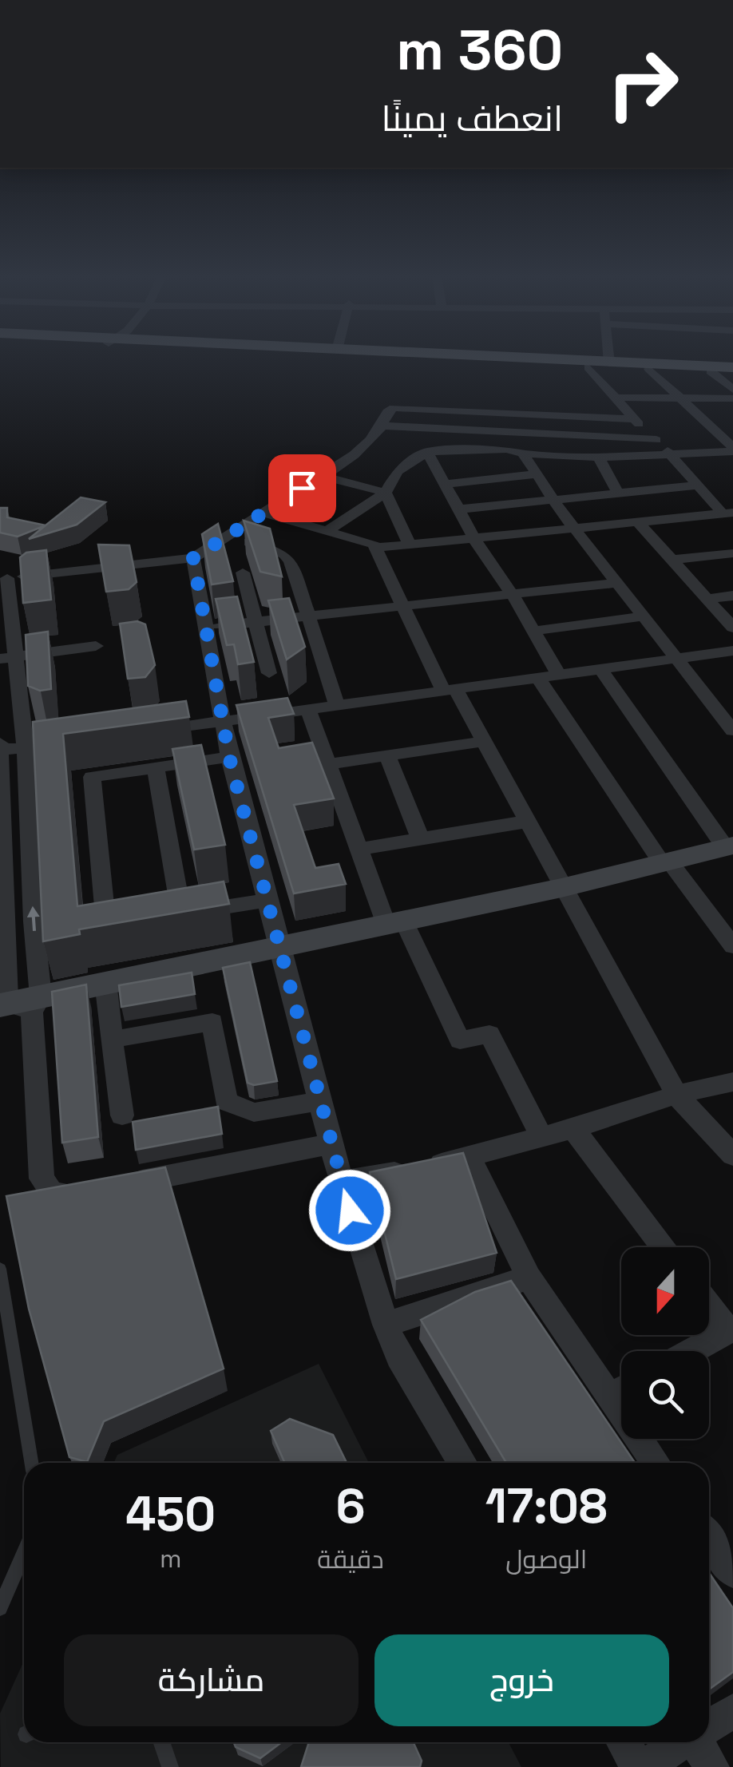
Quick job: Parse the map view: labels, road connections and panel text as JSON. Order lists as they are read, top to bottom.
{
  "north": "bottom",
  "page": {
    "turn": ["360 m", "انعطف يمينًا"],
    "eta": [
      "17:08",
      "الوصول",
      "6",
      "دقيقة",
      "450",
      "m"
    ],
    "buttons": ["خروج", "مشاركة"]
  }
}
